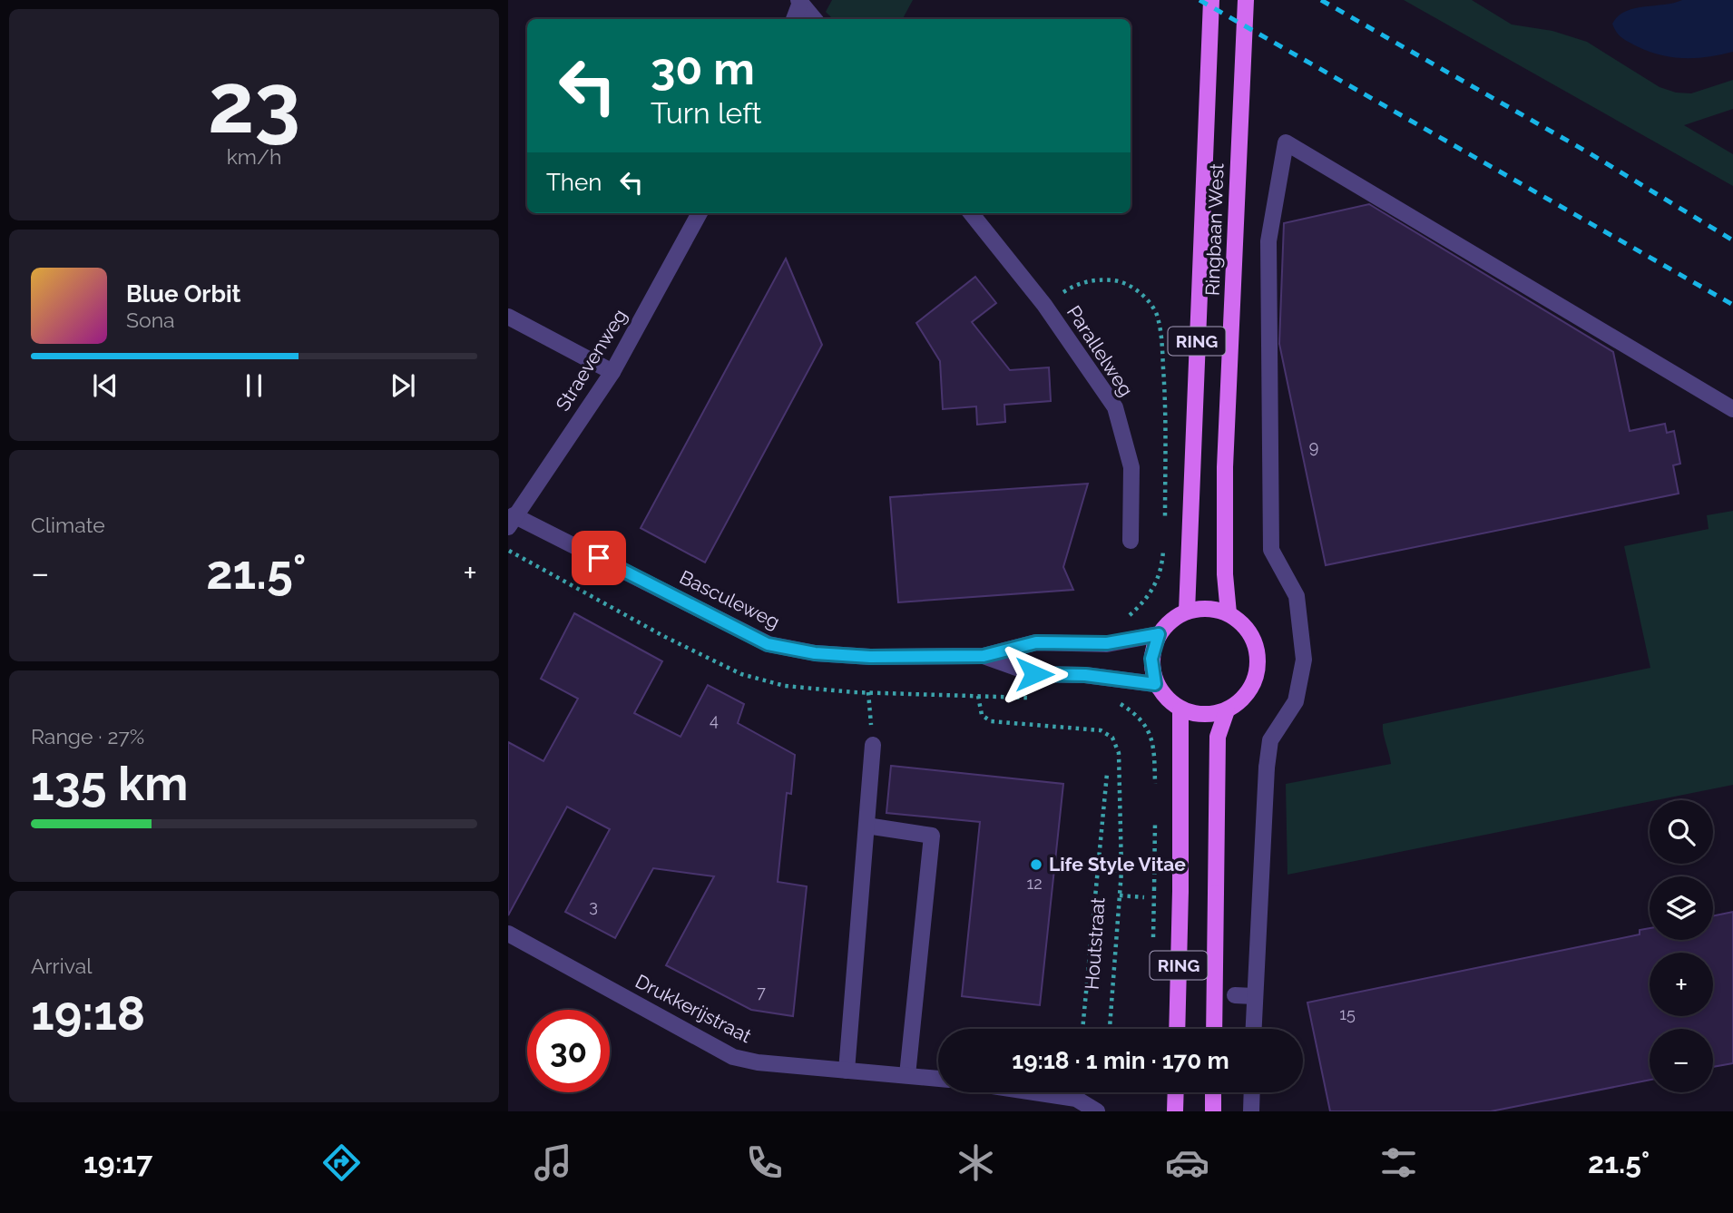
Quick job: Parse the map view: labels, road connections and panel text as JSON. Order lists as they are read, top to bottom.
{
  "streets": {
    "main road": ["Ringbaan West", "RING"],
    "street": [
      "Parallelweg",
      "Straevenweg",
      "Basculeweg",
      "Drukkerijstraat"
    ],
    "path": ["Houtstraat"]
  },
  "crossings": [
    ["Ringbaan West", "RING"],
    ["Ringbaan West", "Basculeweg"],
    ["RING", "Basculeweg"],
    ["Straevenweg", "Basculeweg"]
  ],
  "places": ["Life Style Vitae"],
  "house_numbers": [
    "9",
    "4",
    "12",
    "3",
    "7",
    "15"
  ],
  "page": {
    "tile": [
      ["23", "km/h"],
      "Climate",
      ["Range · 27%", "135 km"],
      ["Arrival", "19:18"]
    ],
    "turn": ["30 m", "Turn left"],
    "then": "Then",
    "song": ["Blue Orbit", "Sona"],
    "heat": ["−", "21.5°", "+"],
    "map_buttons": ["+", "−"],
    "limit": "30",
    "trip": "19:18 · 1 min · 170 m",
    "tabs": ["19:17", "21.5°"]
  }
}
